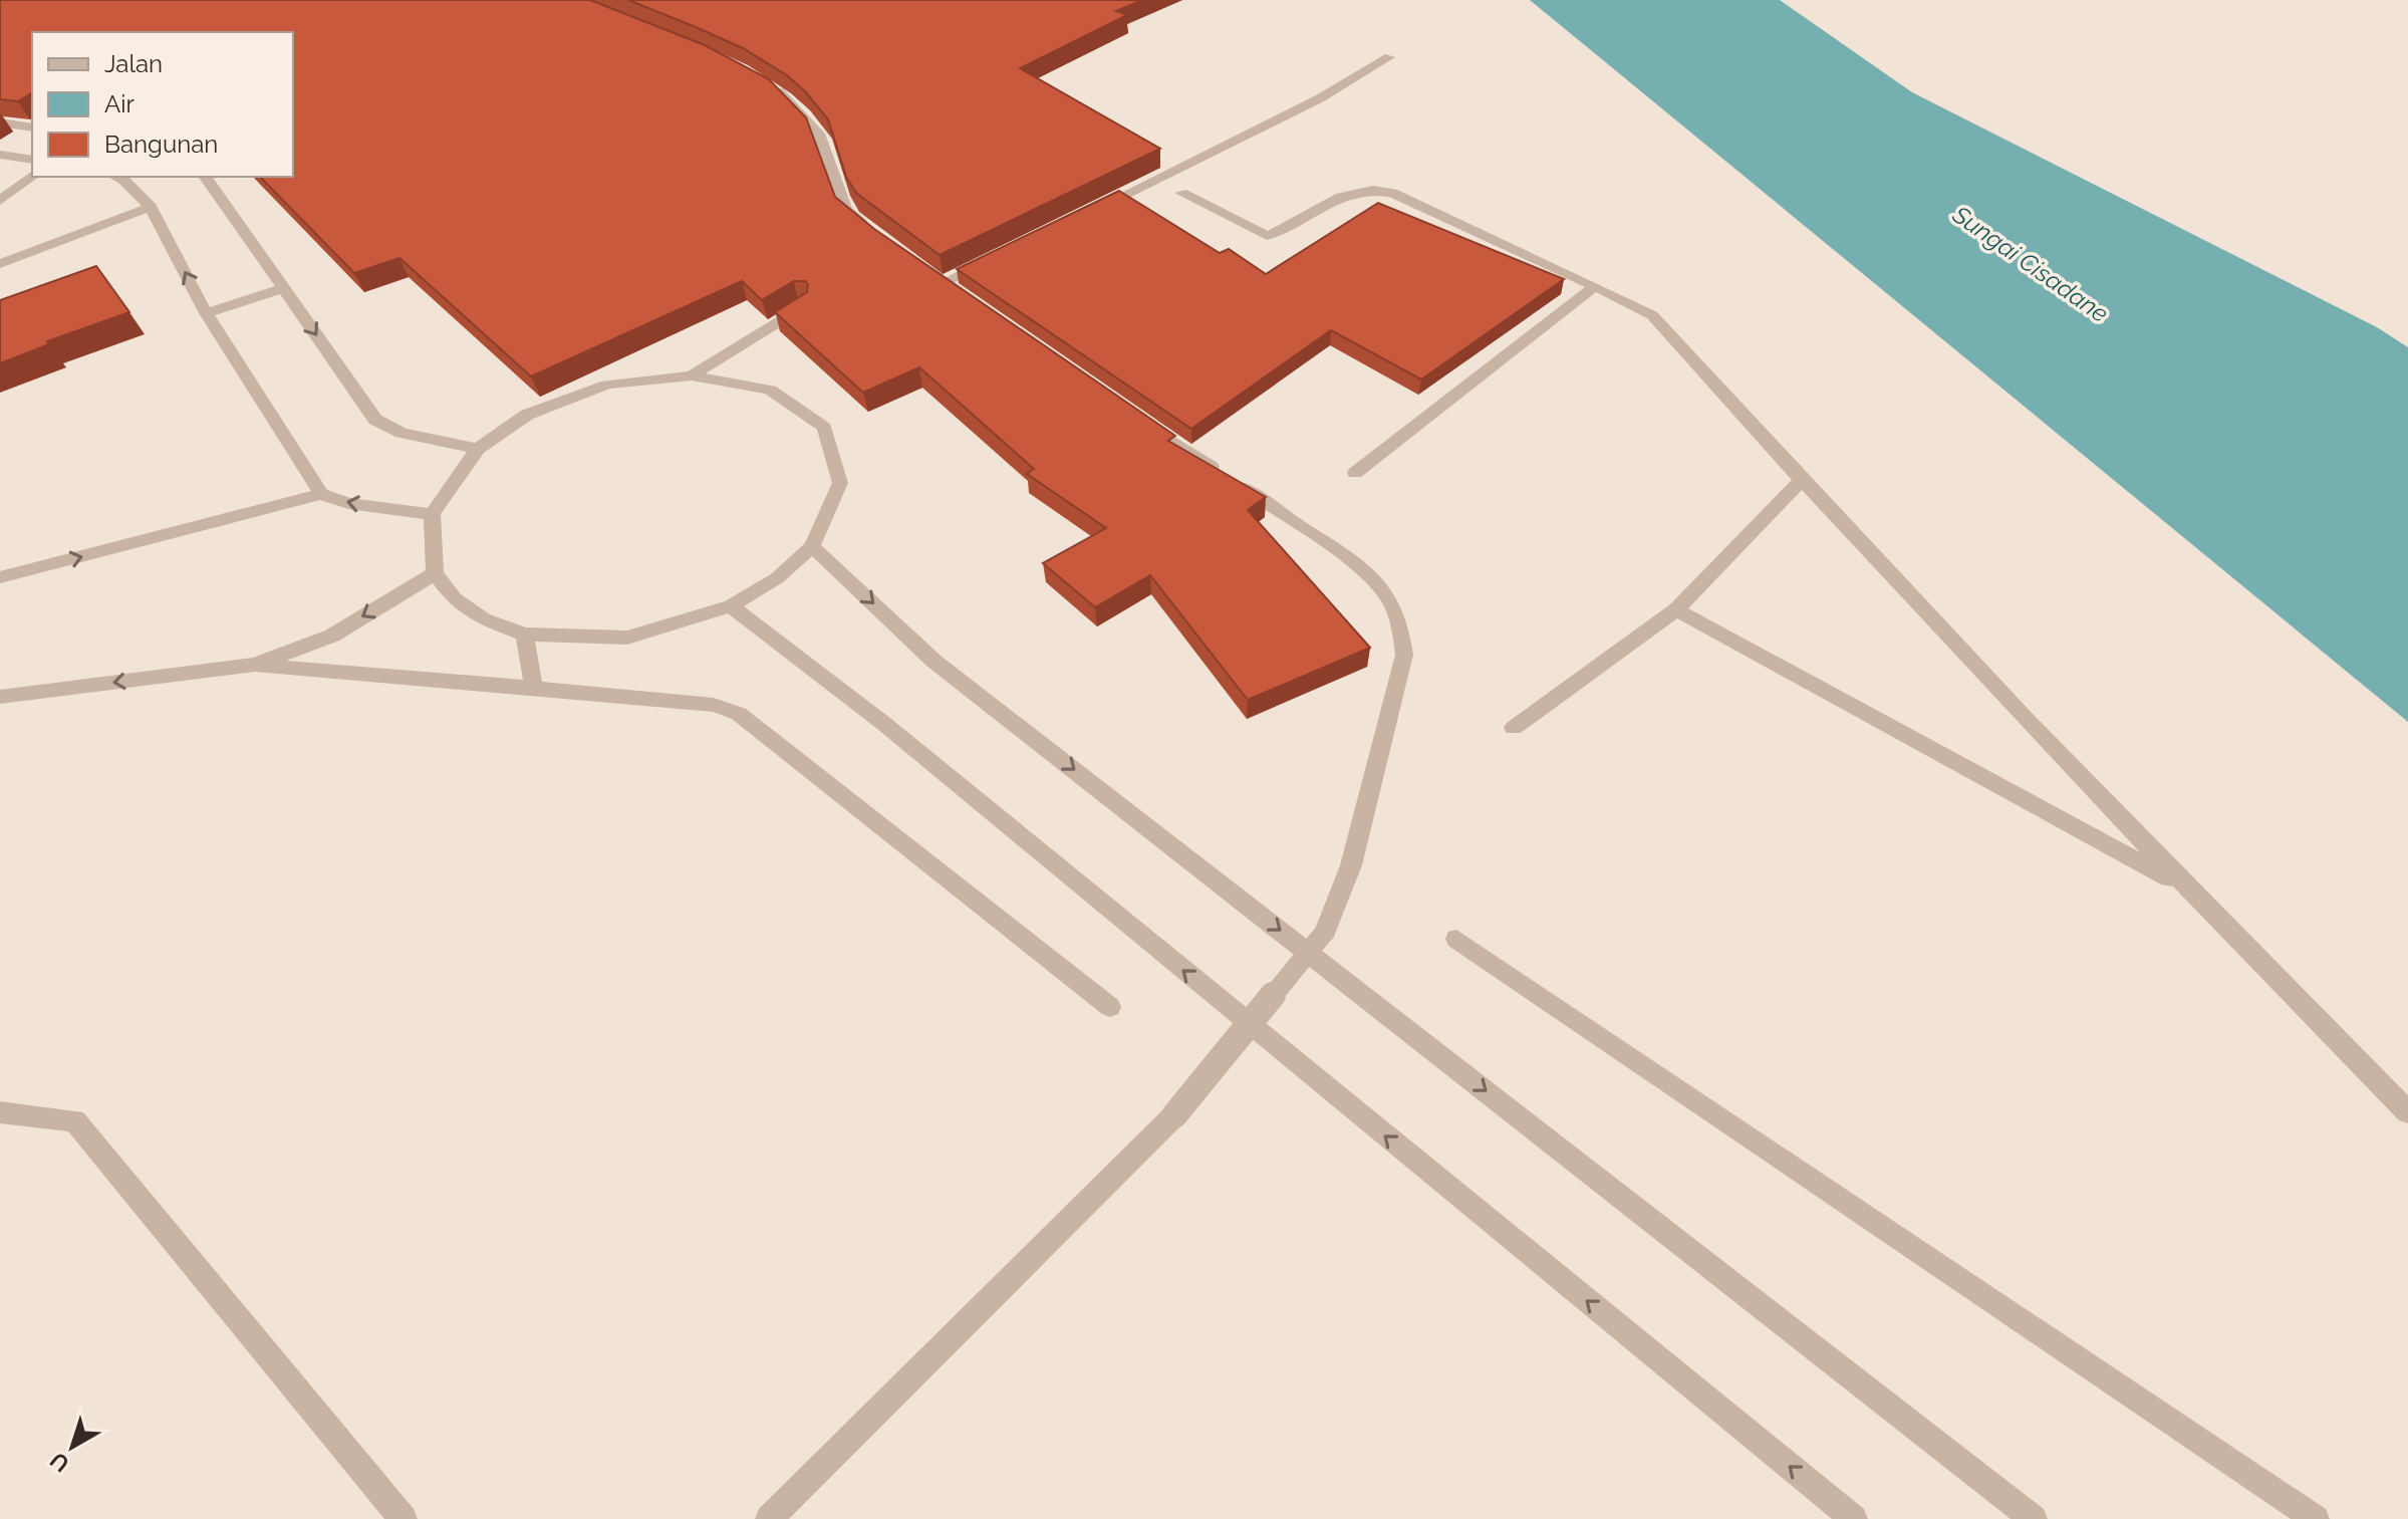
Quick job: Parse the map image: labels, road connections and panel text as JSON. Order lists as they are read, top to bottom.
{
  "water": ["Sungai Cisadane"],
  "legend": ["Jalan", "Air", "Bangunan"],
  "north": "bottom left"
}
